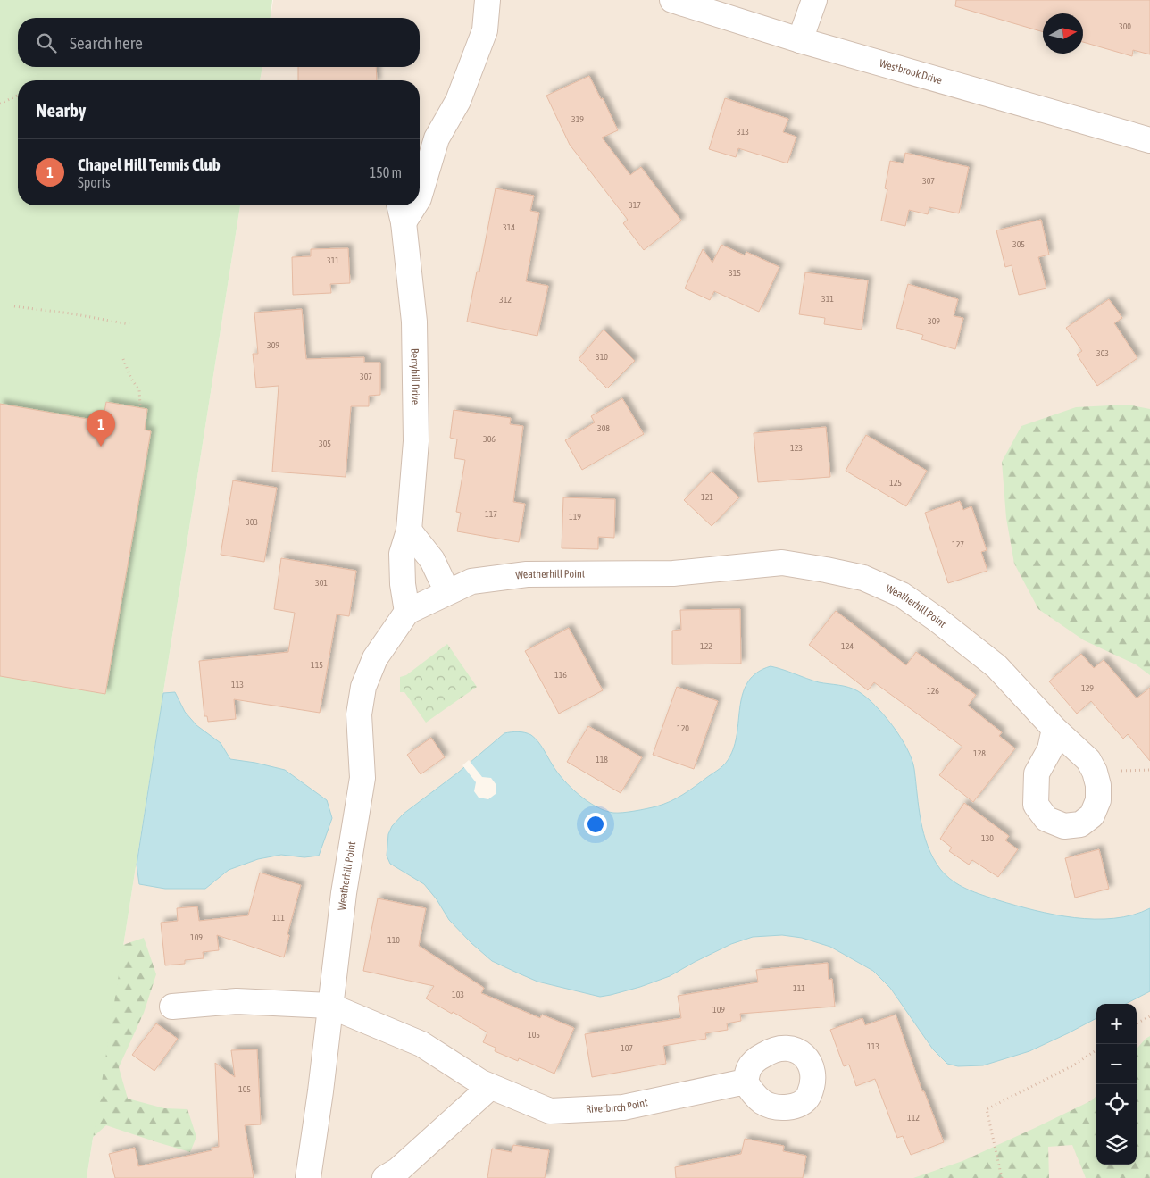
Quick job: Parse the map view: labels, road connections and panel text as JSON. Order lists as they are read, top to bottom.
{
  "streets": {
    "street": [
      "Westbrook Drive",
      "Berryhill Drive",
      "Weatherhill Point",
      "Riverbirch Point"
    ]
  },
  "crossings": [
    ["Berryhill Drive", "Weatherhill Point"],
    ["Weatherhill Point", "Riverbirch Point"]
  ],
  "house_numbers": [
    "300",
    "319",
    "313",
    "307",
    "317",
    "314",
    "305",
    "311",
    "315",
    "311",
    "312",
    "309",
    "309",
    "303",
    "310",
    "307",
    "308",
    "306",
    "305",
    "123",
    "125",
    "121",
    "117",
    "119",
    "303",
    "127",
    "301",
    "122",
    "124",
    "115",
    "116",
    "113",
    "129",
    "126",
    "120",
    "128",
    "118",
    "130",
    "111",
    "109",
    "110",
    "111",
    "103",
    "109",
    "105",
    "113",
    "107",
    "105",
    "112"
  ],
  "north": "right",
  "page": {
    "search": "Search here",
    "heading": "Nearby",
    "list": [
      {
        "mark": "1",
        "name": "Chapel Hill Tennis Club",
        "note": "Sports",
        "value": "150 m"
      }
    ],
    "pins": "1",
    "map_buttons": ["+", "−"]
  }
}
